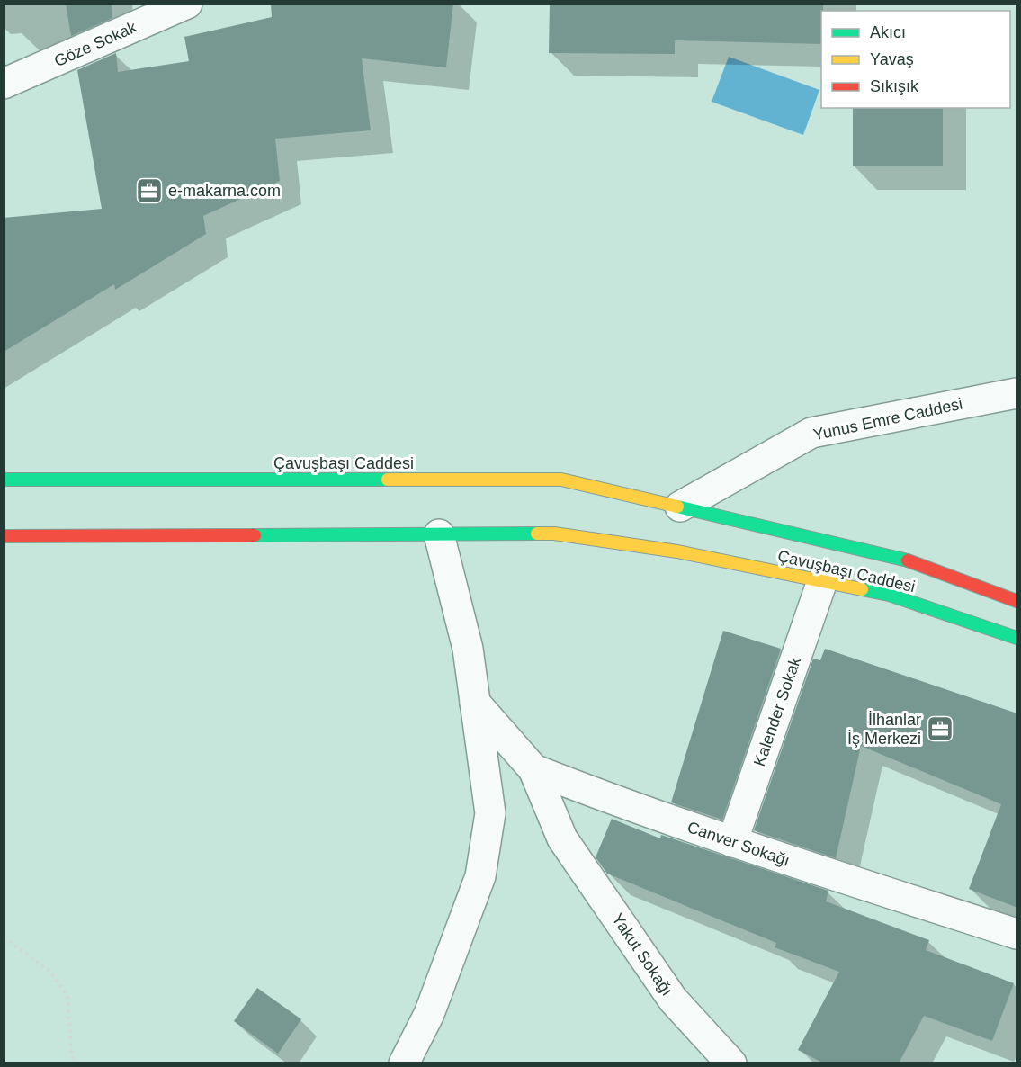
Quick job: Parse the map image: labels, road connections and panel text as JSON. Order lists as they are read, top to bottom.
{
  "streets": {
    "main road": ["Çavuşbaşı Caddesi"],
    "street": [
      "Göze Sokak",
      "Yunus Emre Caddesi",
      "Kalender Sokak",
      "Canver Sokağı",
      "Yakut Sokağı"
    ]
  },
  "crossings": [
    ["Yunus Emre Caddesi", "Çavuşbaşı Caddesi"],
    ["Çavuşbaşı Caddesi", "Kalender Sokak"],
    ["Kalender Sokak", "Canver Sokağı"],
    ["Canver Sokağı", "Yakut Sokağı"]
  ],
  "places": {
    "office": ["e-makarna.com", "İlhanlar İş Merkezi"]
  },
  "legend": ["Akıcı", "Yavaş", "Sıkışık"]
}
